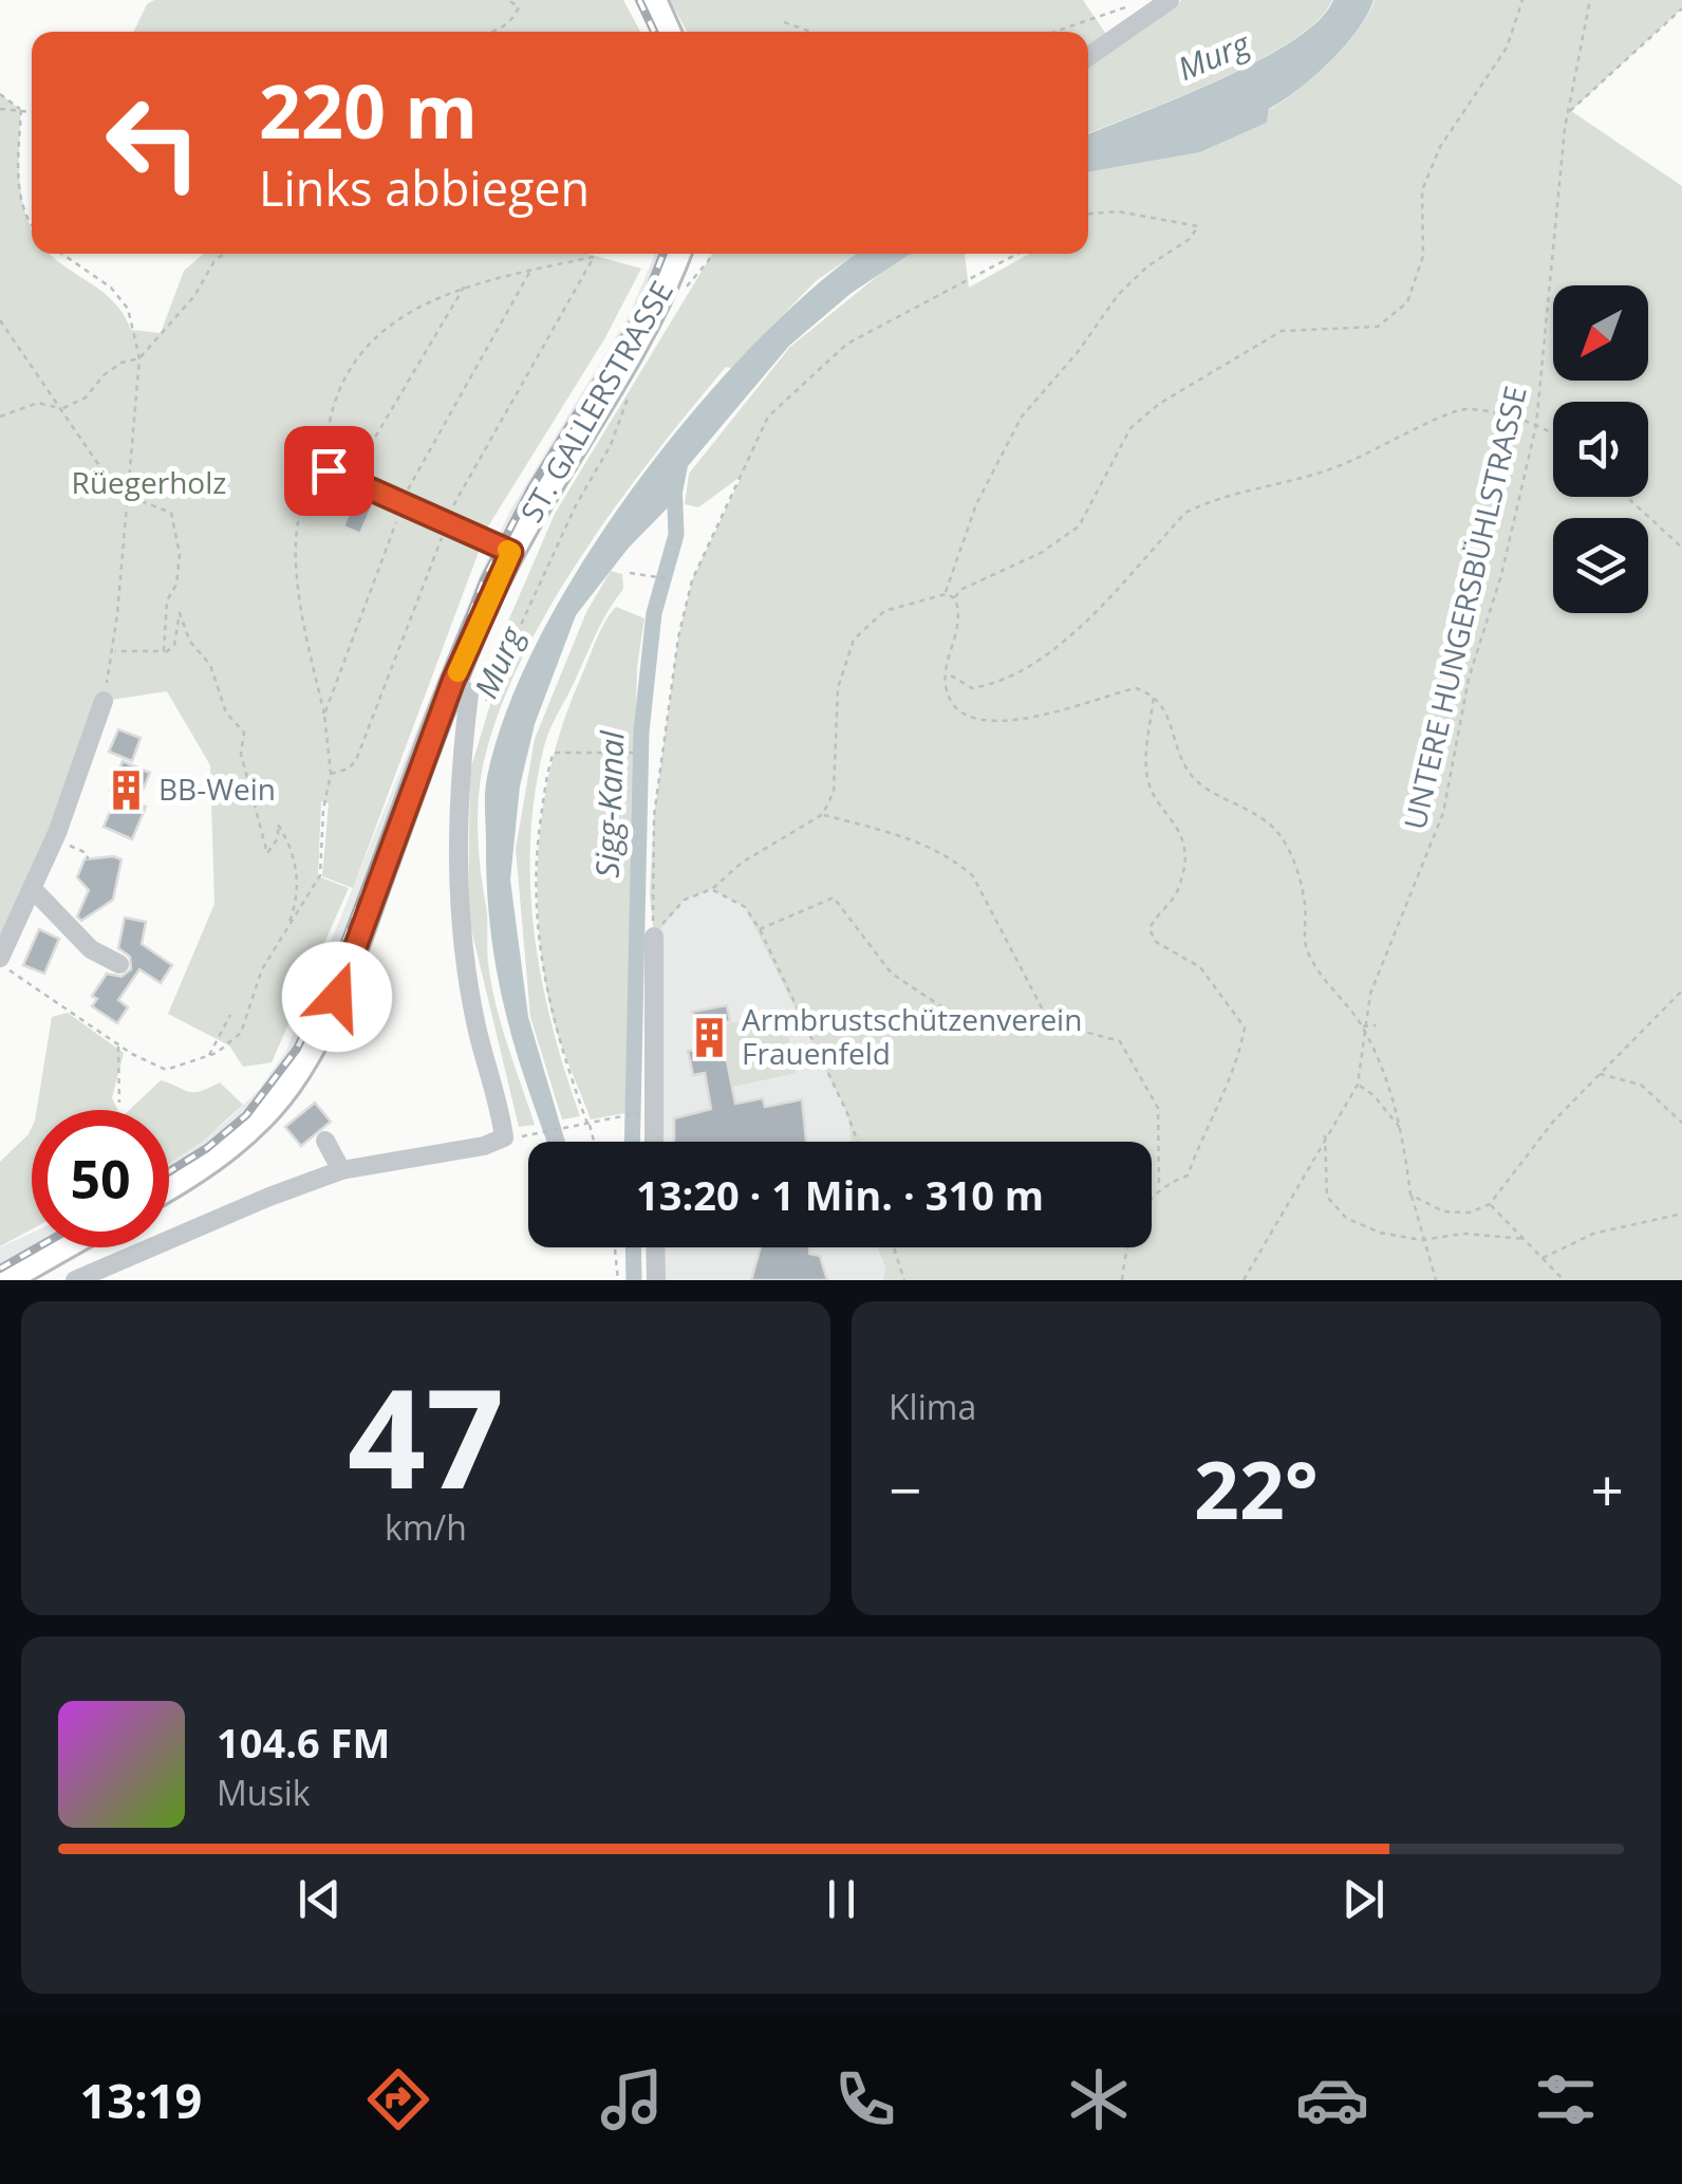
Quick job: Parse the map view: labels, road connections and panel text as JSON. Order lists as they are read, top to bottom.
{
  "streets": {
    "main road": ["ST. GALLERSTRASSE"],
    "path": ["UNTERE HUNGERSBÜHLSTRASSE"]
  },
  "water": ["Murg", "Sigg-Kanal"],
  "parks": ["Rüegerholz"],
  "places": {
    "building": ["BB-Wein", "Armbrustschützenverein Frauenfeld"]
  },
  "north": "bottom left",
  "page": {
    "turn": ["220 m", "Links abbiegen"],
    "limit": "50",
    "trip": "13:20 · 1 Min. · 310 m",
    "tile": [
      ["47", "km/h"],
      "Klima"
    ],
    "heat": ["−", "22°", "+"],
    "song": ["104.6 FM", "Musik"],
    "tabs": "13:19"
  }
}
